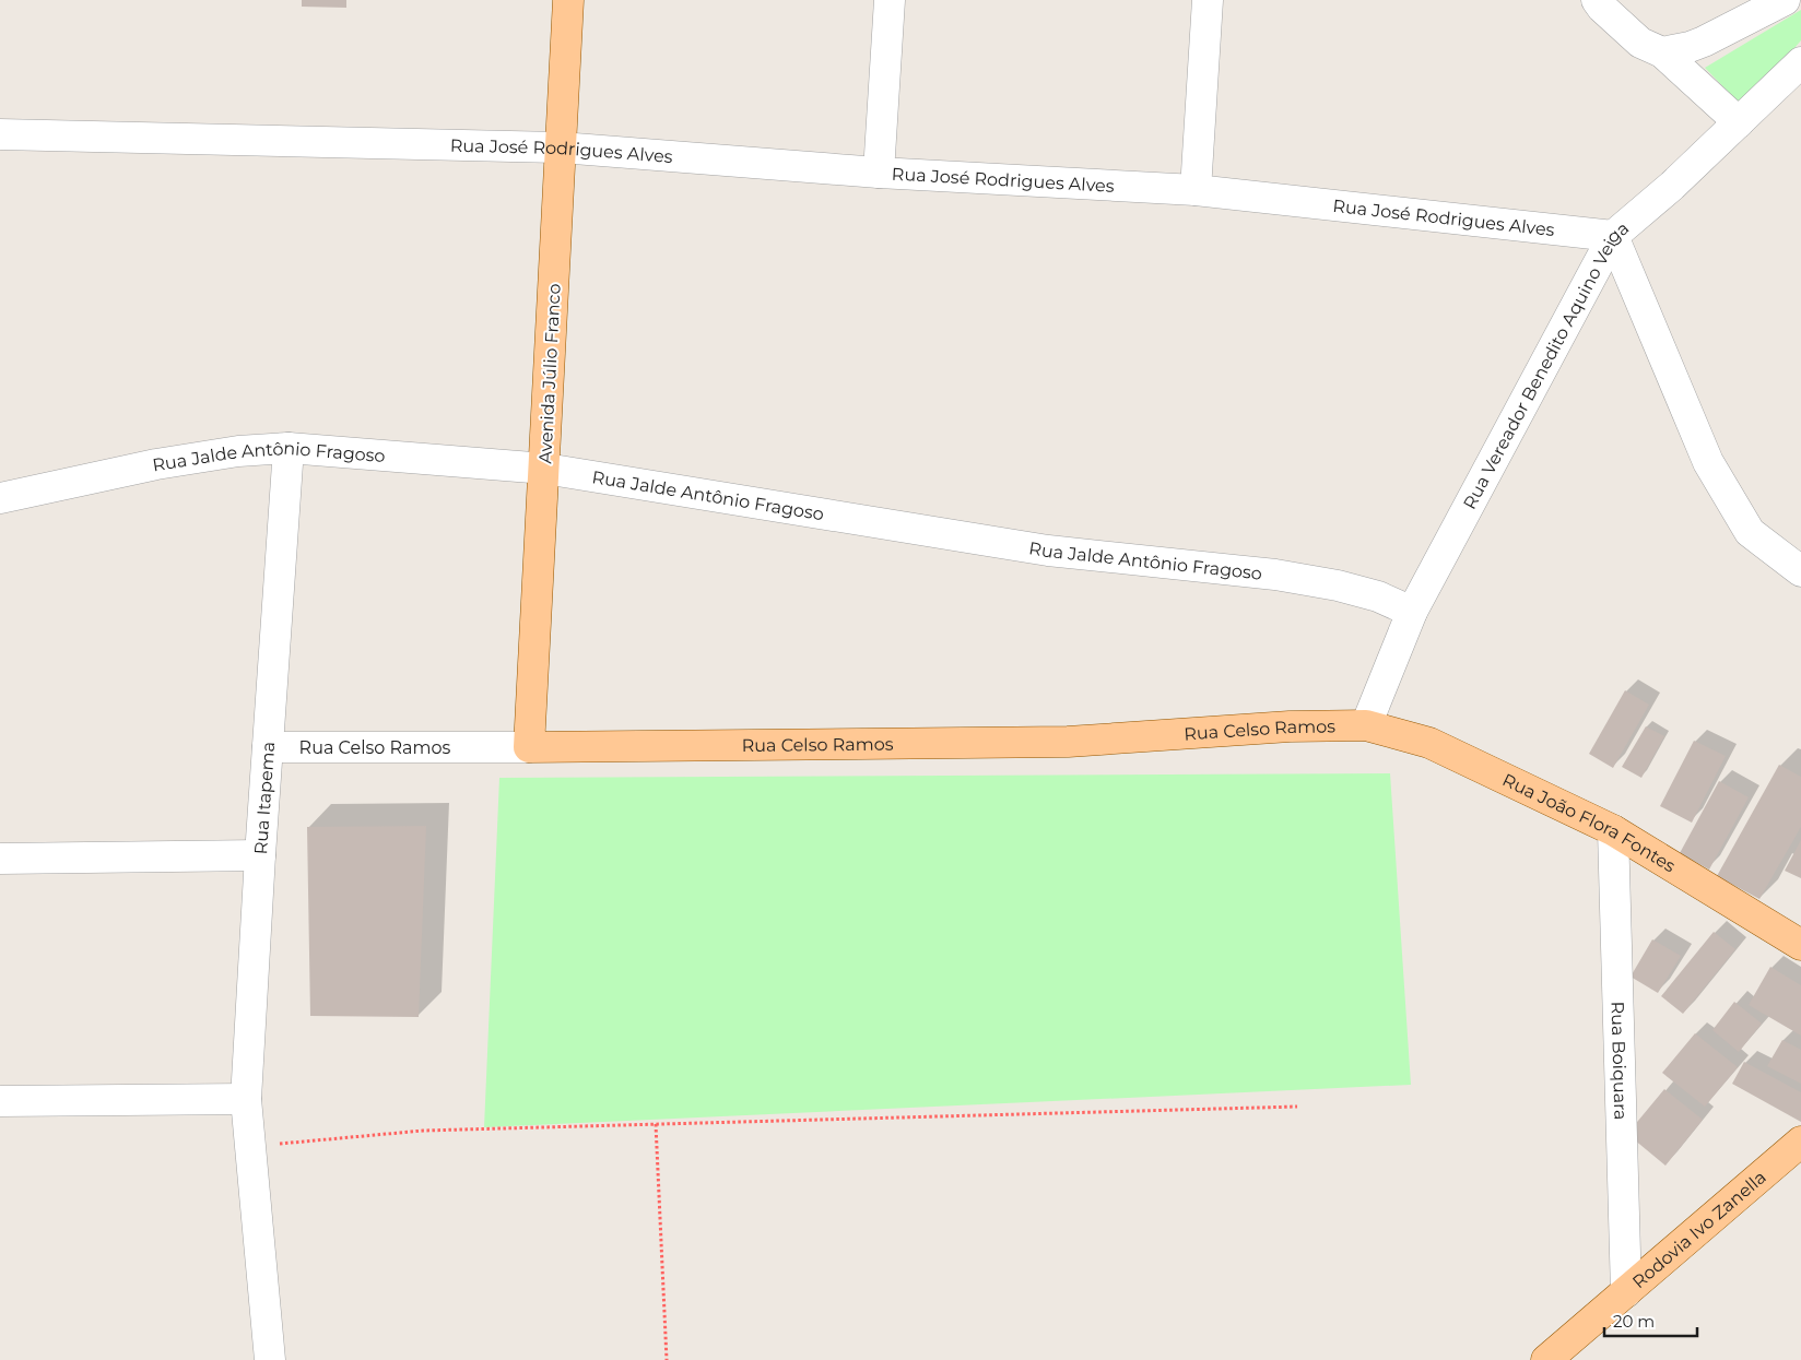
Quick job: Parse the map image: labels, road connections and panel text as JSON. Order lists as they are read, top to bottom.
{
  "streets": {
    "main road": [
      "Avenida Júlio Franco",
      "Rua Celso Ramos",
      "Rua João Flora Fontes",
      "Rodovia Ivo Zanella"
    ],
    "street": [
      "Rua José Rodrigues Alves",
      "Rua Vereador Benedito Aquino Veiga",
      "Rua Jalde Antônio Fragoso",
      "Rua Itapema",
      "Rua Boiquara"
    ]
  },
  "crossings": [
    ["Rua José Rodrigues Alves", "Rua Vereador Benedito Aquino Veiga"],
    ["Rua José Rodrigues Alves", "Avenida Júlio Franco"],
    ["Rua Vereador Benedito Aquino Veiga", "Rua Jalde Antônio Fragoso"],
    ["Rua Vereador Benedito Aquino Veiga", "Rua Celso Ramos"],
    ["Rua Vereador Benedito Aquino Veiga", "Rua João Flora Fontes"],
    ["Avenida Júlio Franco", "Rua Jalde Antônio Fragoso"],
    ["Avenida Júlio Franco", "Rua Celso Ramos"],
    ["Rua Jalde Antônio Fragoso", "Rua Itapema"],
    ["Rua Celso Ramos", "Rua Itapema"],
    ["Rua Celso Ramos", "Rua João Flora Fontes"],
    ["Rua João Flora Fontes", "Rua Boiquara"],
    ["Rua Boiquara", "Rodovia Ivo Zanella"]
  ],
  "scale_bar": "20 m"
}
